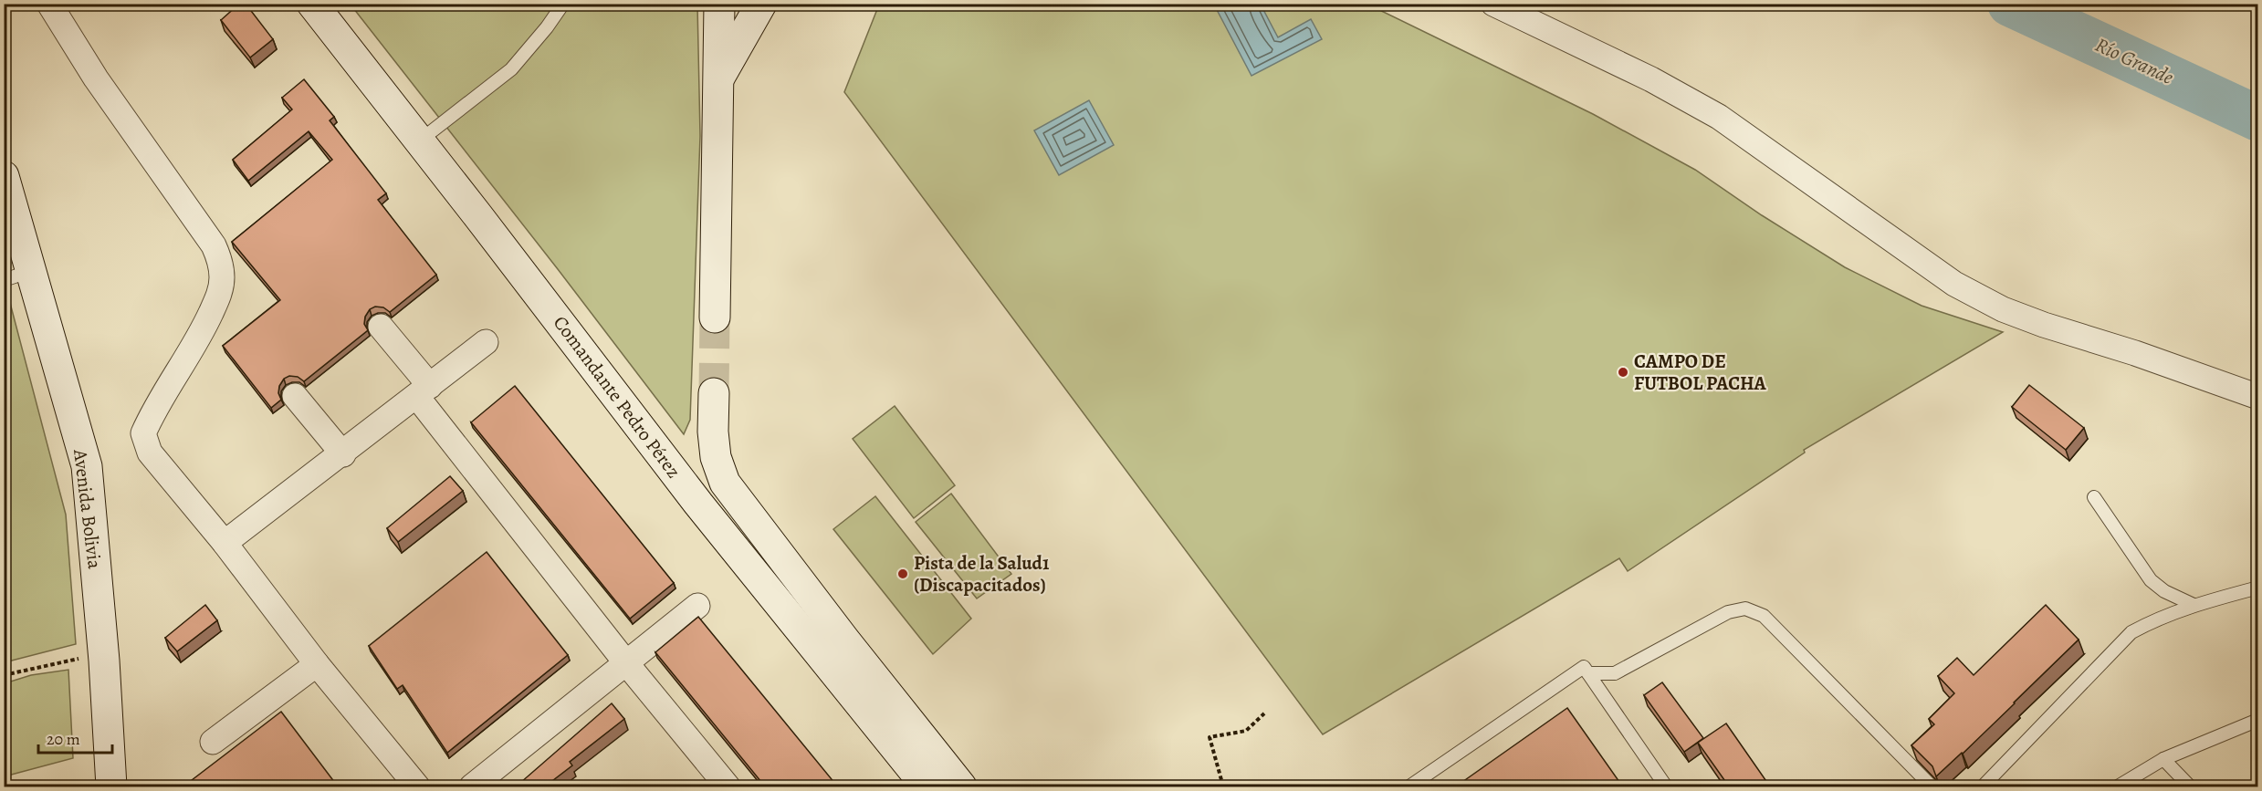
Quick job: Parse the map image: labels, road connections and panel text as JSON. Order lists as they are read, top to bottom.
{
  "streets": {
    "main road": ["Comandante Pedro Pérez", "Avenida Bolivia"]
  },
  "water": ["Río Grande"],
  "places": ["CAMPO DE FUTBOL PACHA", "Pista de la Salud1 (Discapacitados)"],
  "scale_bar": "20 m"
}
